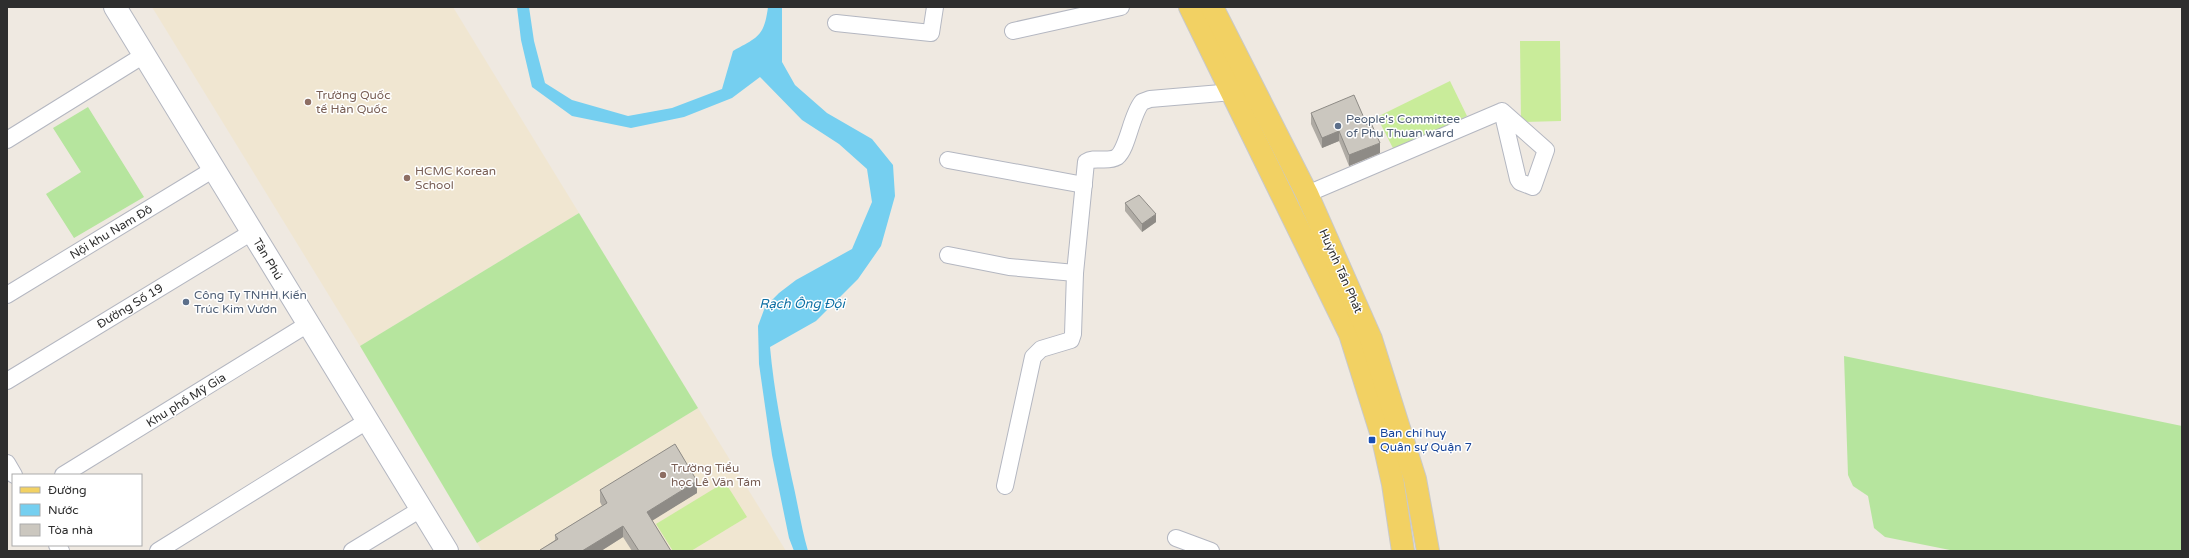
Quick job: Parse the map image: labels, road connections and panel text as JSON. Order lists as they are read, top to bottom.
{
  "streets": {
    "main road": ["Huỳnh Tấn Phát"],
    "street": [
      "Nội khu Nam Đô",
      "Tân Phú",
      "Đường Số 19",
      "Khu phố Mỹ Gia"
    ]
  },
  "crossings": [
    ["Nội khu Nam Đô", "Tân Phú"],
    ["Tân Phú", "Đường Số 19"],
    ["Tân Phú", "Khu phố Mỹ Gia"]
  ],
  "water": ["Rạch Ông Đội"],
  "places": {
    "other": [
      "Trường Quốc tế Hàn Quốc",
      "People's Committee of Phu Thuan ward",
      "HCMC Korean School",
      "Công Ty TNHH Kiến Trúc Kim Vươn",
      "Trường Tiểu học Lê Văn Tám"
    ],
    "transit": ["Ban chỉ huy Quân sự Quận 7"]
  },
  "legend": ["Đường", "Nước", "Tòa nhà"]
}
